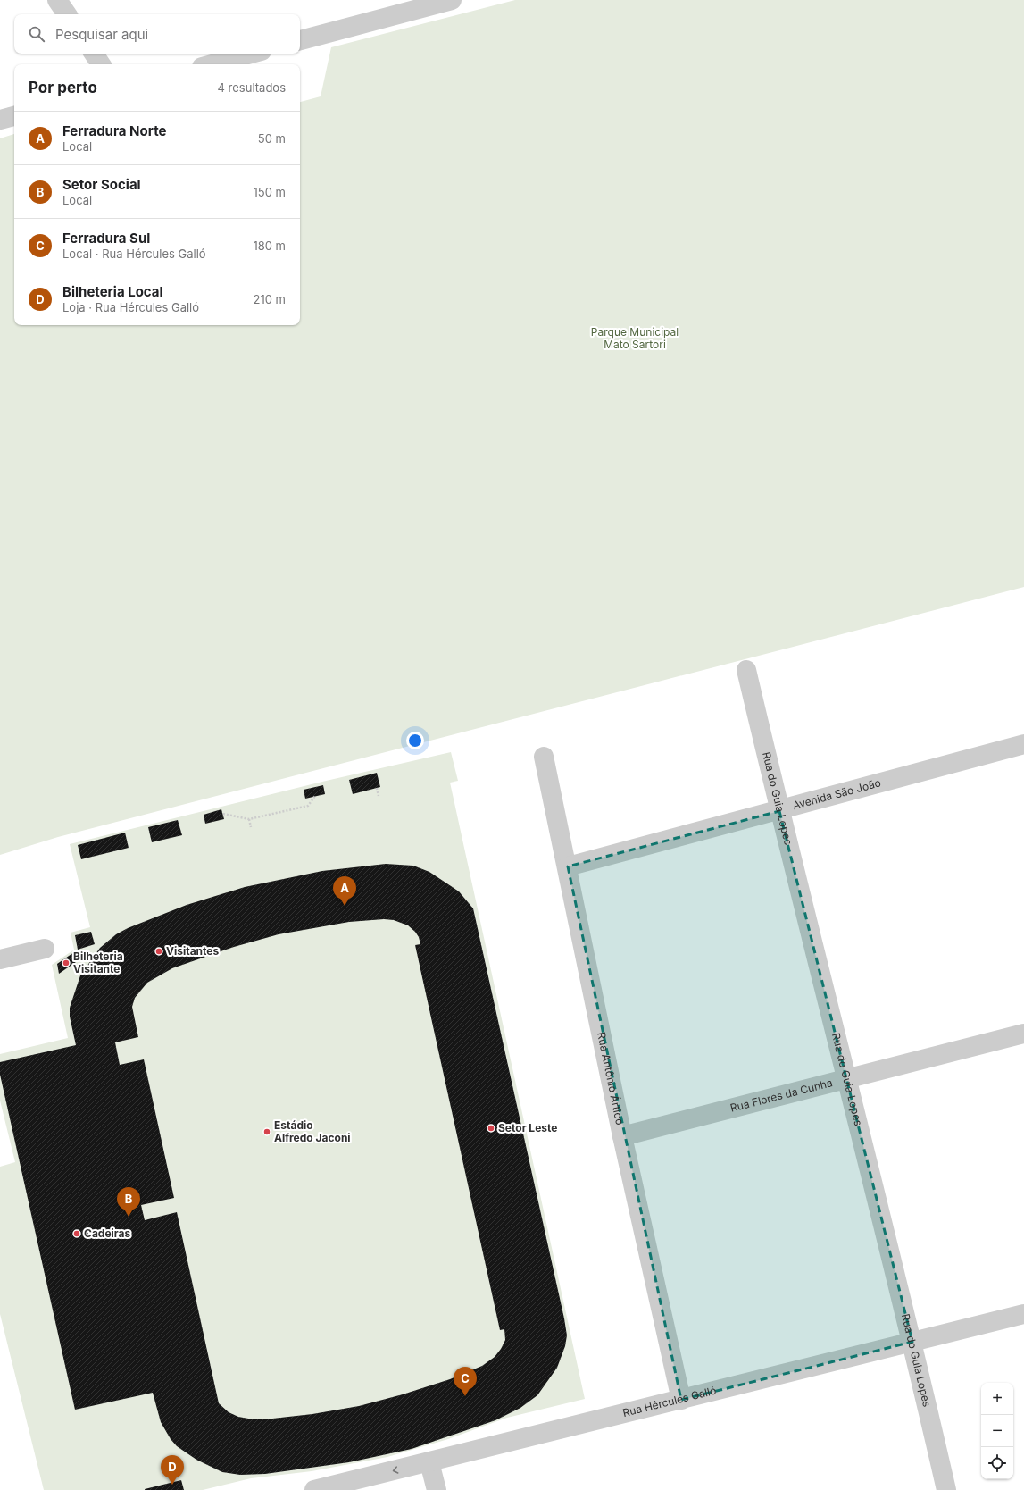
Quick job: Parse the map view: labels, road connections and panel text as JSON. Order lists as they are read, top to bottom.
{
  "streets": {
    "street": [
      "Avenida São João",
      "Rua do Guia Lopes",
      "Rua Antônio Ártico",
      "Rua Flores da Cunha",
      "Rua Hércules Galló"
    ]
  },
  "crossings": [
    ["Avenida São João", "Rua do Guia Lopes"],
    ["Avenida São João", "Rua Antônio Ártico"],
    ["Rua do Guia Lopes", "Rua Flores da Cunha"],
    ["Rua do Guia Lopes", "Rua Hércules Galló"],
    ["Rua Antônio Ártico", "Rua Flores da Cunha"],
    ["Rua Antônio Ártico", "Rua Hércules Galló"]
  ],
  "parks": ["Parque Municipal Mato Sartori"],
  "places": [
    "Visitantes",
    "Bilheteria Visitante",
    "Setor Leste",
    "Estádio Alfredo Jaconi",
    "Cadeiras"
  ],
  "page": {
    "search": "Pesquisar aqui",
    "heading": ["Por perto", "4 resultados"],
    "list": [
      {
        "mark": "A",
        "name": "Ferradura Norte",
        "note": "Local",
        "value": "50 m"
      },
      {
        "mark": "B",
        "name": "Setor Social",
        "note": "Local",
        "value": "150 m"
      },
      {
        "mark": "C",
        "name": "Ferradura Sul",
        "note": "Local · Rua Hércules Galló",
        "value": "180 m"
      },
      {
        "mark": "D",
        "name": "Bilheteria Local",
        "note": "Loja · Rua Hércules Galló",
        "value": "210 m"
      }
    ],
    "pins": [
      "A",
      "B",
      "C",
      "D"
    ],
    "map_buttons": ["+", "−"]
  }
}
